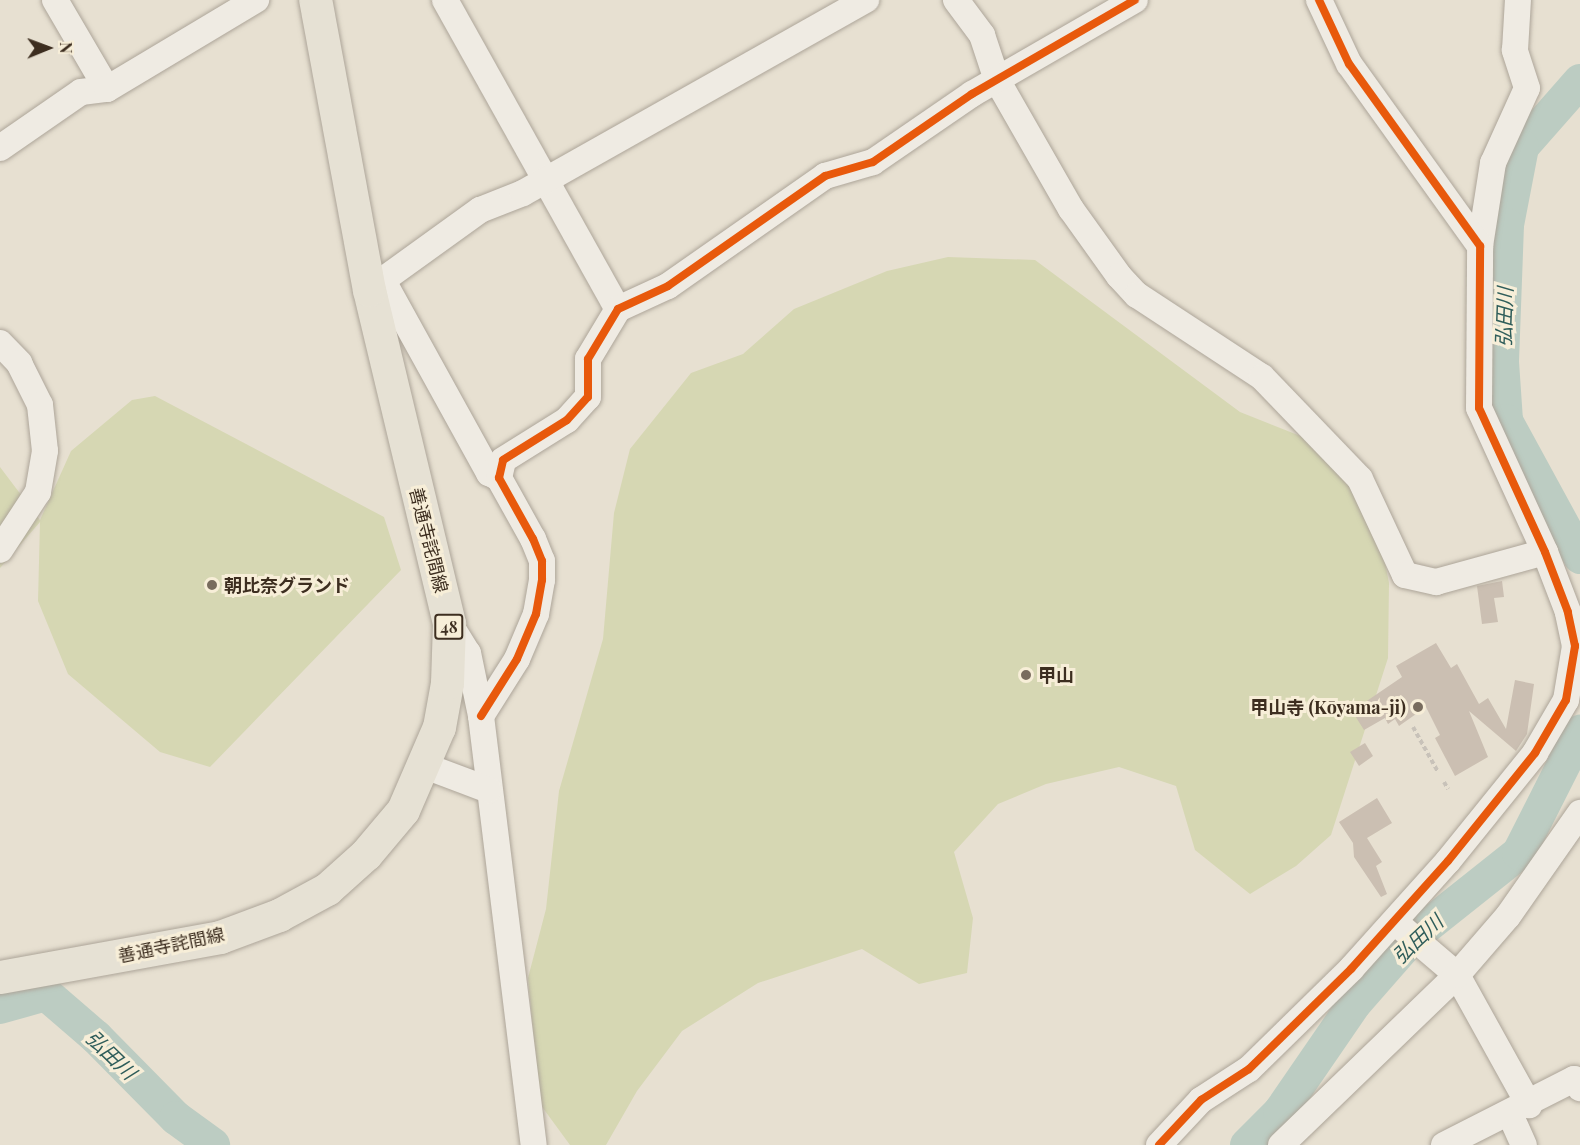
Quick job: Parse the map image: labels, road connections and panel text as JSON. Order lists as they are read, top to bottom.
{
  "streets": {
    "main road": ["善通寺詫間線", "48"]
  },
  "water": ["弘田川"],
  "places": ["朝比奈グランド", "甲山", "甲山寺 (Kōyama-ji)"],
  "north": "right"
}
